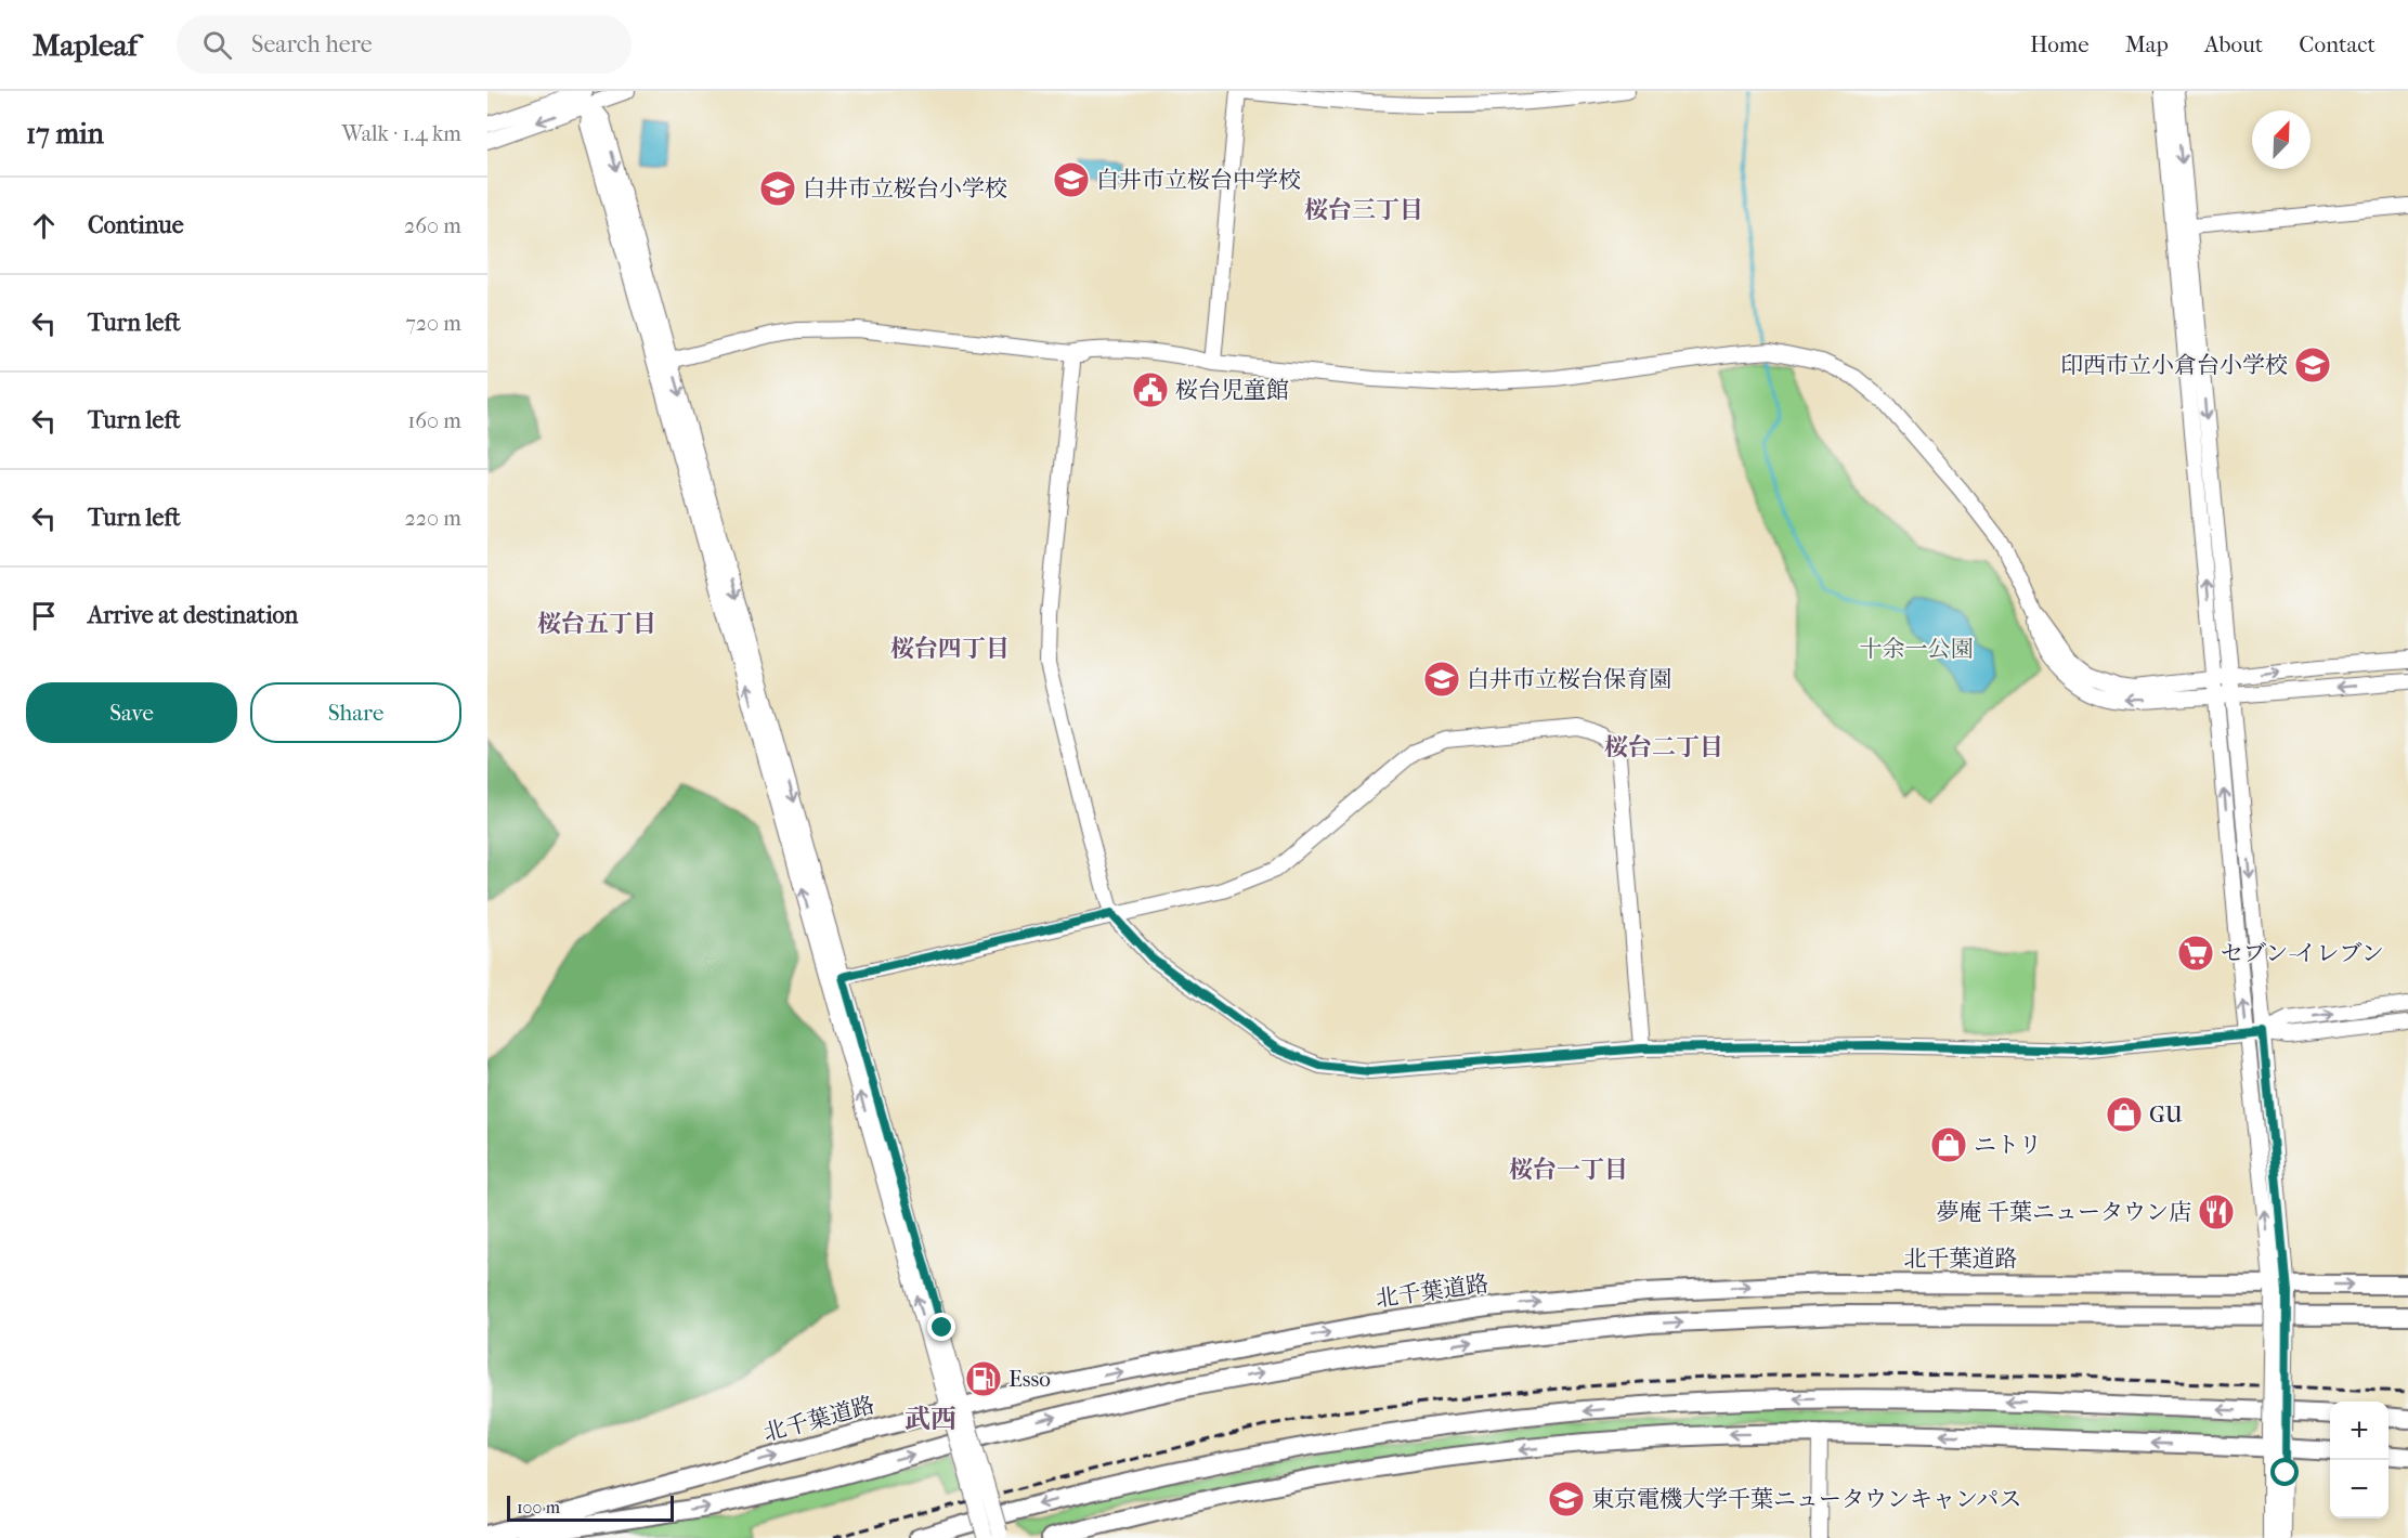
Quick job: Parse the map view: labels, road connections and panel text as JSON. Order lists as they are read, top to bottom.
{
  "streets": {
    "highway": ["北千葉道路"]
  },
  "districts": [
    "桜台三丁目",
    "桜台五丁目",
    "桜台四丁目",
    "桜台二丁目",
    "桜台一丁目",
    "武西"
  ],
  "parks": ["十余一公園"],
  "places": {
    "school or university": [
      "白井市立桜台中学校",
      "白井市立桜台小学校",
      "印西市立小倉台小学校",
      "白井市立桜台保育園",
      "東京電機大学千葉ニュータウンキャンパス"
    ],
    "public building": ["桜台児童館"],
    "supermarket": ["セブン-イレブン"],
    "shop": ["GU", "ニトリ"],
    "restaurant": ["夢庵 千葉ニュータウン店"],
    "fuel station": ["Esso"]
  },
  "scale_bar": "100 m",
  "north": "top right",
  "page": {
    "header": "Mapleaf",
    "search": "Search here",
    "nav": [
      "Home",
      "Map",
      "About",
      "Contact"
    ],
    "heading": ["17 min", "Walk · 1.4 km"],
    "list": [
      ["Continue", "260 m"],
      ["Turn left", "720 m"],
      ["Turn left", "160 m"],
      ["Turn left", "220 m"],
      "Arrive at destination"
    ],
    "buttons": ["Save", "Share"],
    "map_buttons": ["+", "−"],
    "scale": "100 m"
  }
}
